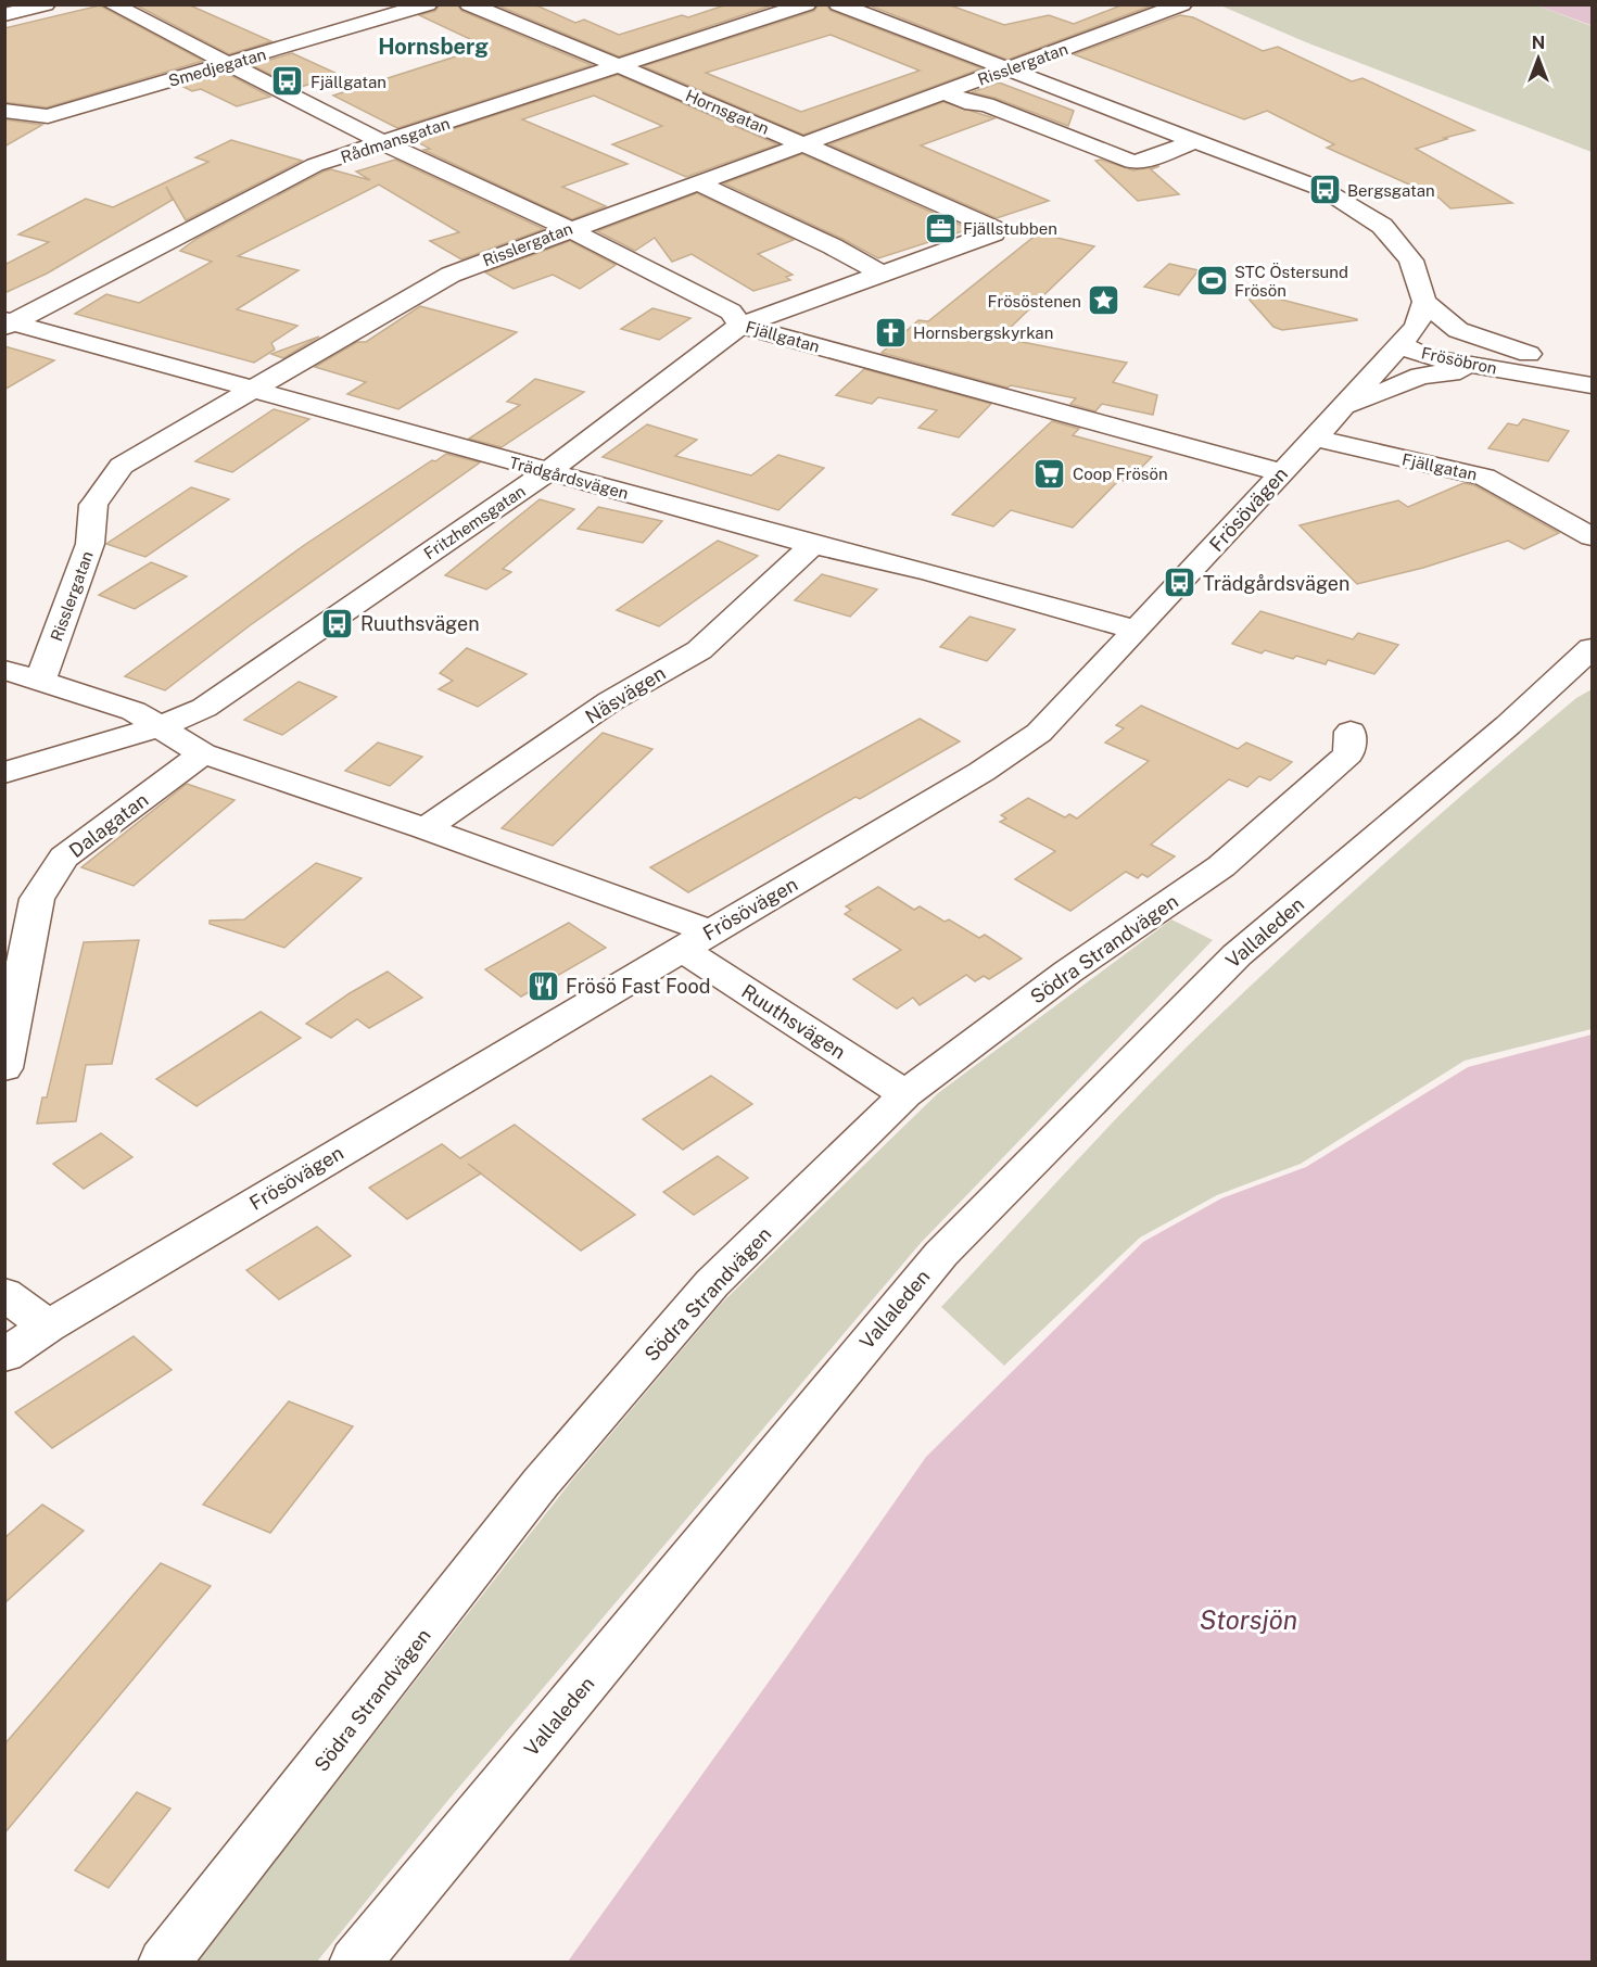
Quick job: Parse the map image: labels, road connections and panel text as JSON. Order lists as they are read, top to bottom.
{
  "streets": {
    "street": [
      "Risslergatan",
      "Smedjegatan",
      "Hornsgatan",
      "Rådmansgatan",
      "Fjällgatan",
      "Frösöbron",
      "Trädgårdsvägen",
      "Frösövägen",
      "Fritzhemsgatan",
      "Näsvägen",
      "Dalagatan",
      "Vallaleden",
      "Södra Strandvägen",
      "Ruuthsvägen"
    ]
  },
  "crossings": [
    ["Risslergatan", "Hornsgatan"],
    ["Risslergatan", "Fjällgatan"],
    ["Risslergatan", "Trädgårdsvägen"],
    ["Risslergatan", "Ruuthsvägen"],
    ["Smedjegatan", "Fjällgatan"],
    ["Hornsgatan", "Rådmansgatan"],
    ["Hornsgatan", "Fritzhemsgatan"],
    ["Rådmansgatan", "Fjällgatan"],
    ["Rådmansgatan", "Trädgårdsvägen"],
    ["Fjällgatan", "Frösövägen"],
    ["Fjällgatan", "Fritzhemsgatan"],
    ["Frösöbron", "Frösövägen"],
    ["Trädgårdsvägen", "Frösövägen"],
    ["Trädgårdsvägen", "Fritzhemsgatan"],
    ["Trädgårdsvägen", "Näsvägen"],
    ["Frösövägen", "Ruuthsvägen"],
    ["Fritzhemsgatan", "Ruuthsvägen"],
    ["Näsvägen", "Ruuthsvägen"],
    ["Dalagatan", "Ruuthsvägen"],
    ["Södra Strandvägen", "Ruuthsvägen"]
  ],
  "districts": ["Hornsberg"],
  "water": ["Storsjön"],
  "places": {
    "bus stop": [
      "Fjällgatan",
      "Bergsgatan",
      "Trädgårdsvägen",
      "Ruuthsvägen"
    ],
    "office": ["Fjällstubben"],
    "sports": ["STC Östersund Frösön"],
    "place": ["Frösöstenen"],
    "church": ["Hornsbergskyrkan"],
    "supermarket": ["Coop Frösön"],
    "restaurant": ["Frösö Fast Food"]
  },
  "north": "top"
}
